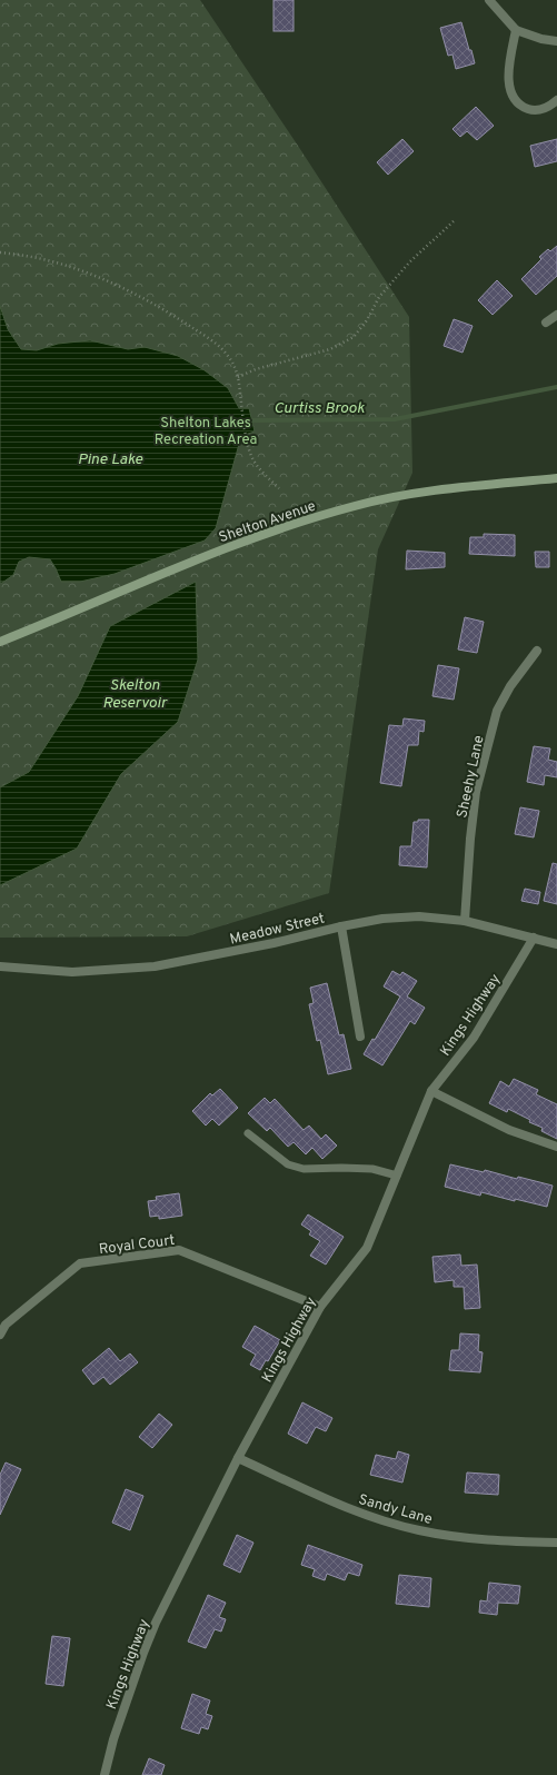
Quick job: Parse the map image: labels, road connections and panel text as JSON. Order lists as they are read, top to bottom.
{
  "streets": {
    "main road": ["Shelton Avenue"],
    "street": [
      "Sheehy Lane",
      "Meadow Street",
      "Kings Highway",
      "Royal Court",
      "Sandy Lane"
    ]
  },
  "crossings": [
    ["Sheehy Lane", "Meadow Street"],
    ["Meadow Street", "Kings Highway"],
    ["Kings Highway", "Royal Court"],
    ["Kings Highway", "Sandy Lane"]
  ],
  "water": ["Curtiss Brook", "Pine Lake", "Skelton Reservoir"],
  "parks": ["Shelton Lakes Recreation Area"]
}
